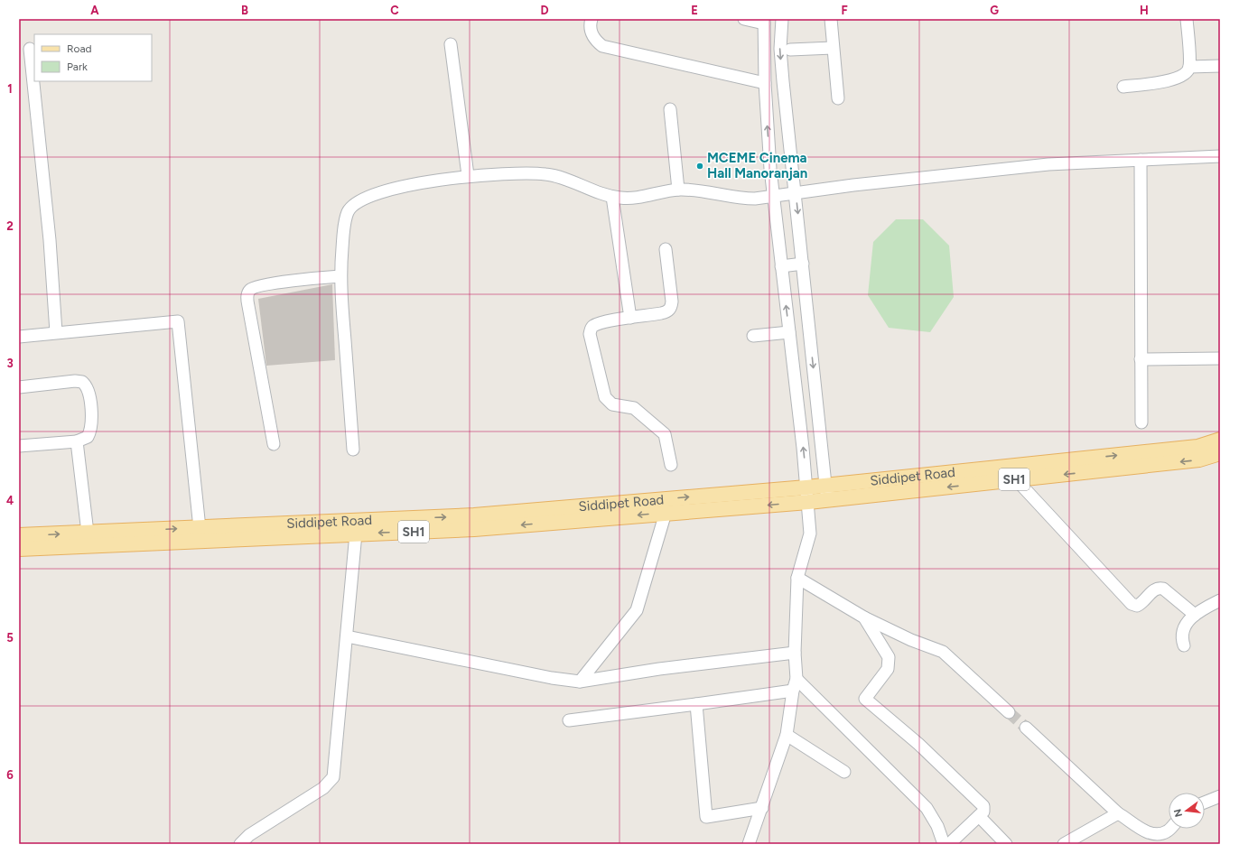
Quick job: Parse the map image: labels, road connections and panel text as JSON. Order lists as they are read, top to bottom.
{
  "streets": {
    "main road": ["Siddipet Road", "SH1"]
  },
  "places": ["MCEME Cinema Hall Manoranjan"],
  "legend": ["Road", "Park"],
  "north": "left",
  "grid": {
    "columns": [
      "A",
      "B",
      "C",
      "D",
      "E",
      "F",
      "G",
      "H"
    ],
    "rows": [
      "1",
      "2",
      "3",
      "4",
      "5",
      "6"
    ]
  }
}
